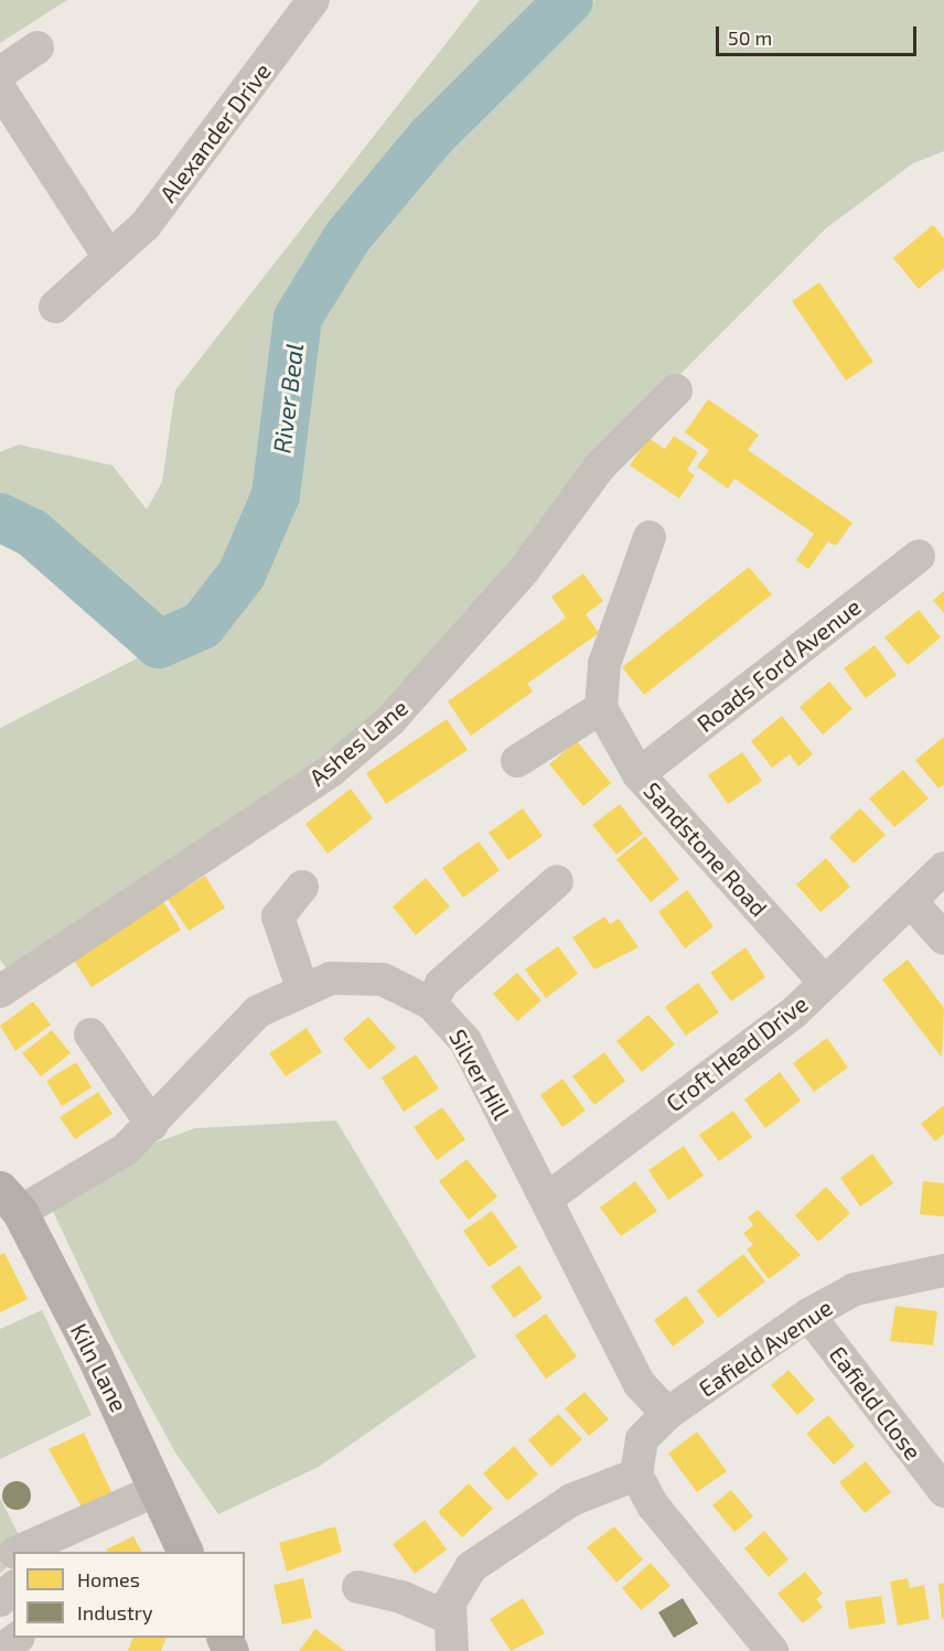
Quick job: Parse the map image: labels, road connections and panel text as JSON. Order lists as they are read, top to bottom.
{
  "streets": {
    "main road": ["Kiln Lane"],
    "street": [
      "Alexander Drive",
      "Roads Ford Avenue",
      "Ashes Lane",
      "Sandstone Road",
      "Croft Head Drive",
      "Silver Hill",
      "Eafield Avenue",
      "Eafield Close"
    ]
  },
  "crossings": [
    ["Roads Ford Avenue", "Sandstone Road"],
    ["Sandstone Road", "Croft Head Drive"],
    ["Croft Head Drive", "Silver Hill"],
    ["Silver Hill", "Eafield Avenue"],
    ["Silver Hill", "Kiln Lane"],
    ["Eafield Avenue", "Eafield Close"]
  ],
  "water": ["River Beal"],
  "legend": ["Homes", "Industry"],
  "scale_bar": "50 m"
}
